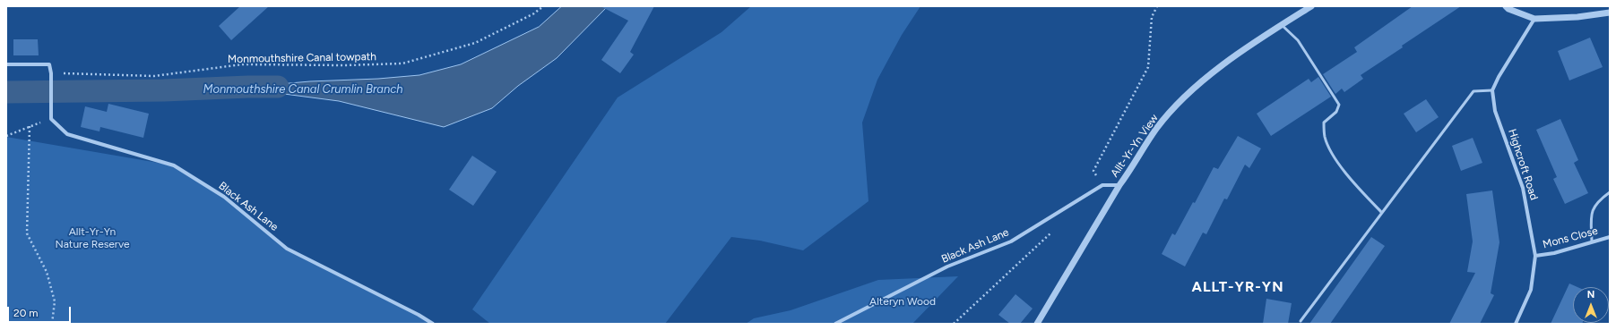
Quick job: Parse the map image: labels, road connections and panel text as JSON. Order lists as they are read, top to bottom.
{
  "streets": {
    "street": [
      "Allt-Yr-Yn View",
      "Highcroft Road",
      "Black Ash Lane",
      "Mons Close"
    ],
    "path": ["Monmouthshire Canal towpath"]
  },
  "crossings": [
    ["Highcroft Road", "Mons Close"]
  ],
  "districts": ["ALLT-YR-YN"],
  "water": ["Monmouthshire Canal Crumlin Branch"],
  "parks": ["Allt-Yr-Yn Nature Reserve", "Alteryn Wood"],
  "scale_bar": "20 m",
  "north": "top"
}
